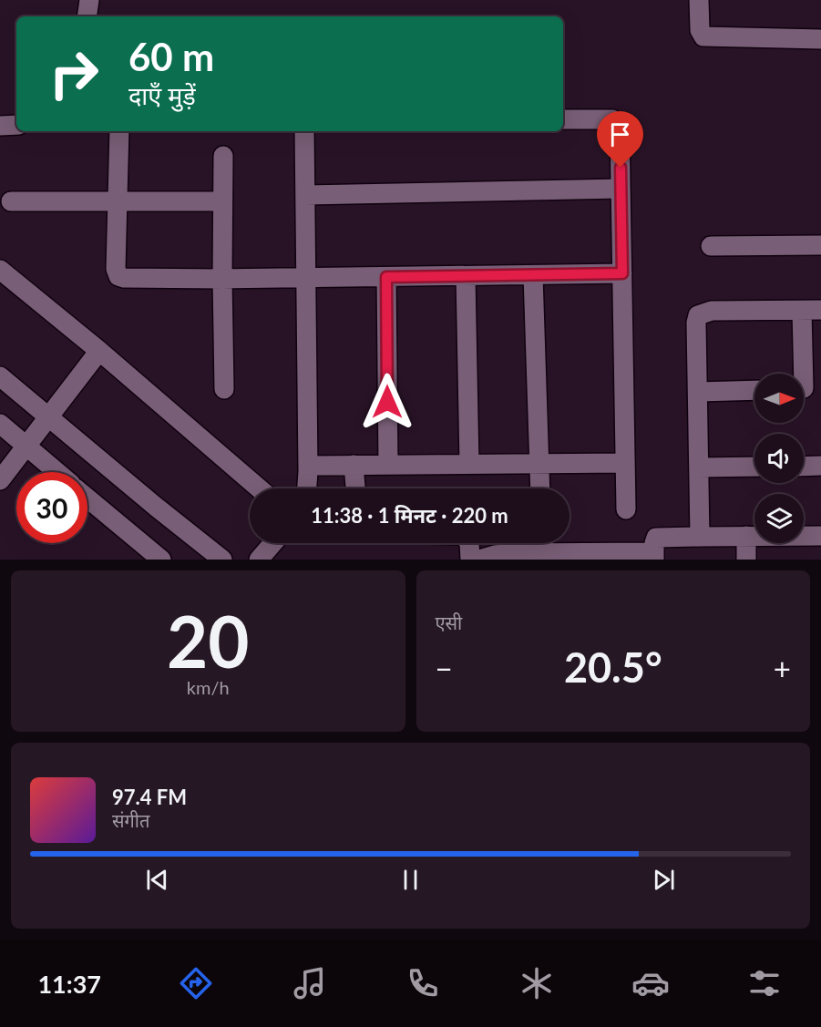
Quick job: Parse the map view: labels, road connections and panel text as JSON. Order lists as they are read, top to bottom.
{
  "north": "right",
  "page": {
    "turn": ["60 m", "दाएँ मुड़ें"],
    "limit": "30",
    "trip": "11:38 · 1 मिनट · 220 m",
    "tile": [
      ["20", "km/h"],
      "एसी"
    ],
    "heat": ["−", "20.5°", "+"],
    "song": ["97.4 FM", "संगीत"],
    "tabs": "11:37"
  }
}
